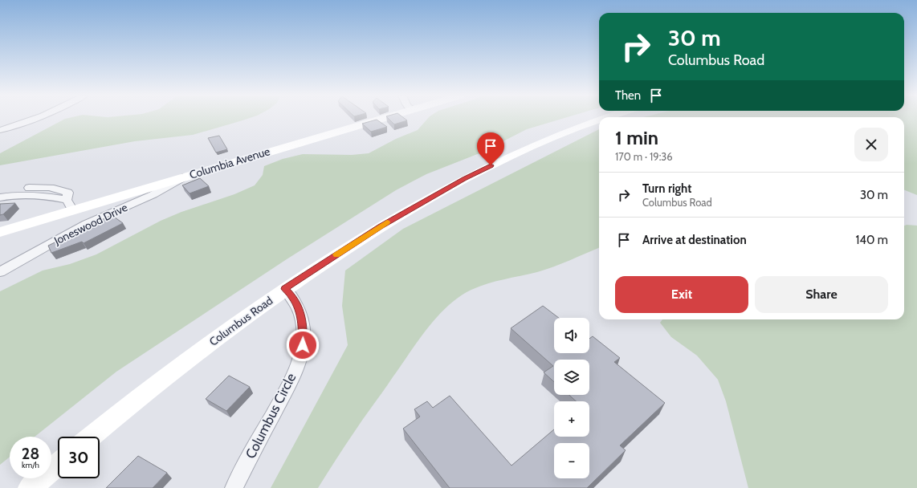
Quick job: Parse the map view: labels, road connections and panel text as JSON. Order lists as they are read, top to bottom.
{
  "streets": {
    "main road": ["Columbia Avenue", "Columbus Road"],
    "street": ["Joneswood Drive", "Columbus Circle"]
  },
  "crossings": [
    ["Columbia Avenue", "Joneswood Drive"],
    ["Columbus Road", "Columbus Circle"]
  ],
  "page": {
    "turn": ["30 m", "Columbus Road"],
    "then": "Then",
    "heading": ["1 min", "170 m · 19:36"],
    "list": [
      {
        "name": "Turn right",
        "note": "Columbus Road",
        "value": "30 m"
      },
      {
        "name": "Arrive at destination",
        "value": "140 m"
      }
    ],
    "buttons": ["Exit", "Share"],
    "map_buttons": ["+", "−"],
    "speed": "28 km/h",
    "limit": "30"
  }
}
